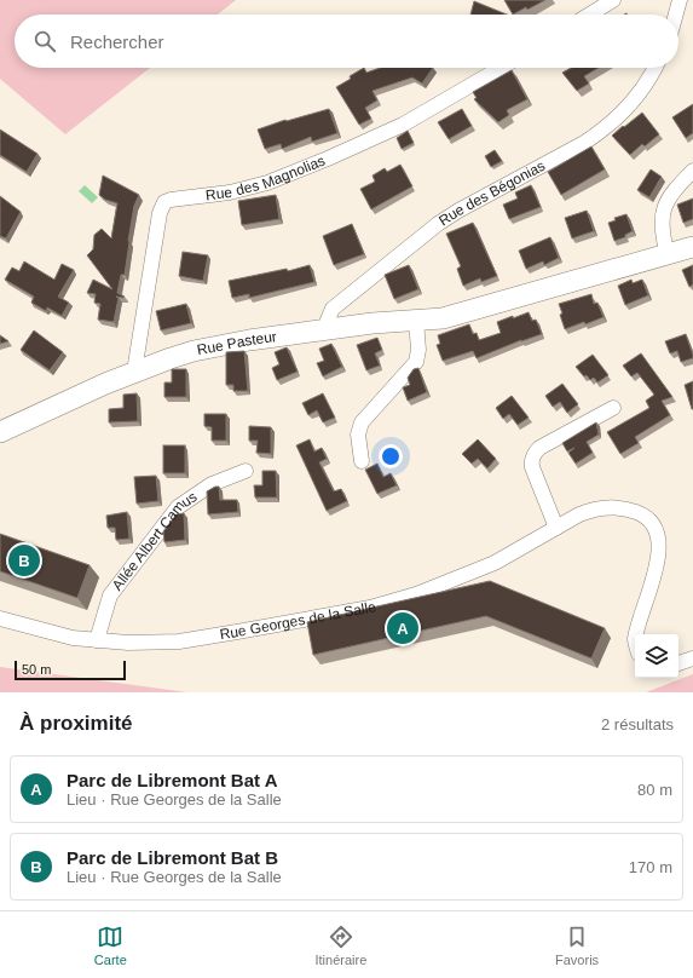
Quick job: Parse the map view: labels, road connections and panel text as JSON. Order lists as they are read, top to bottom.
{
  "streets": {
    "street": [
      "Rue des Magnolias",
      "Rue des Bégonias",
      "Rue Pasteur",
      "Allée Albert Camus",
      "Rue Georges de la Salle"
    ]
  },
  "crossings": [
    ["Rue des Magnolias", "Rue Pasteur"],
    ["Rue des Bégonias", "Rue Pasteur"],
    ["Allée Albert Camus", "Rue Georges de la Salle"]
  ],
  "scale_bar": "50 m",
  "page": {
    "search": "Rechercher",
    "pins": ["B", "A"],
    "scale": "50 m",
    "heading": ["À proximité", "2 résultats"],
    "list": [
      {
        "mark": "A",
        "name": "Parc de Libremont Bat A",
        "note": "Lieu · Rue Georges de la Salle",
        "value": "80 m"
      },
      {
        "mark": "B",
        "name": "Parc de Libremont Bat B",
        "note": "Lieu · Rue Georges de la Salle",
        "value": "170 m"
      }
    ],
    "nav": ["Carte", "Itinéraire", "Favoris"]
  }
}
